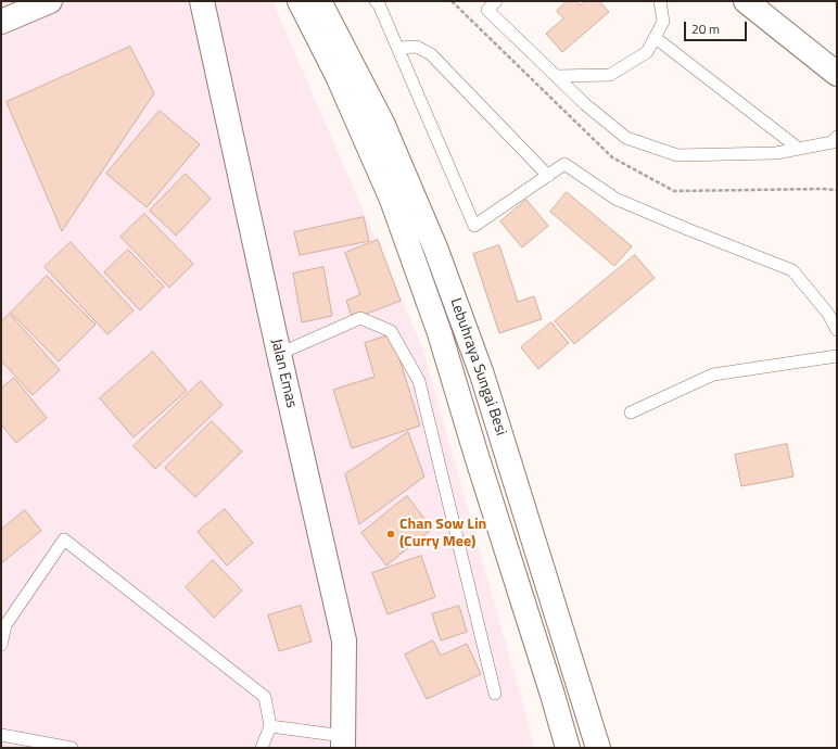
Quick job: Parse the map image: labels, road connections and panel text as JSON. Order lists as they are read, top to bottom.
{
  "streets": {
    "main road": ["Lebuhraya Sungai Besi", "Jalan Emas"]
  },
  "places": ["Chan Sow Lin (Curry Mee)"],
  "scale_bar": "20 m"
}
